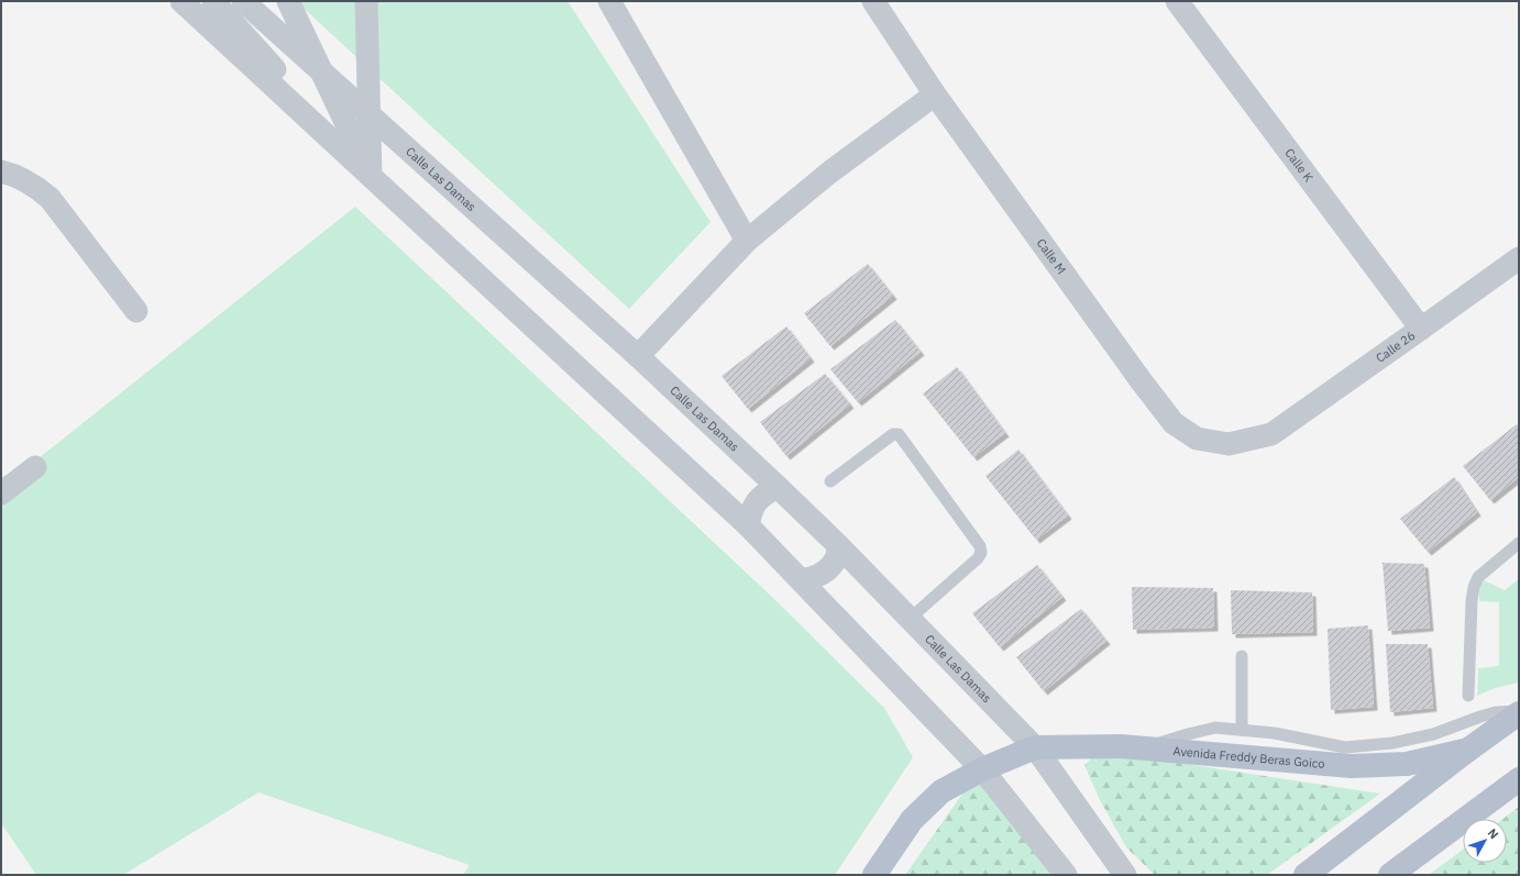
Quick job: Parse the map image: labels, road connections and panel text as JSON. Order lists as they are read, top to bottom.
{
  "streets": {
    "main road": ["Avenida Freddy Beras Goico"],
    "street": [
      "Calle K",
      "Calle Las Damas",
      "Calle M",
      "Calle 26"
    ]
  },
  "crossings": [
    ["Calle K", "Calle 26"],
    ["Calle Las Damas", "Avenida Freddy Beras Goico"],
    ["Calle M", "Calle 26"]
  ],
  "north": "top right"
}
